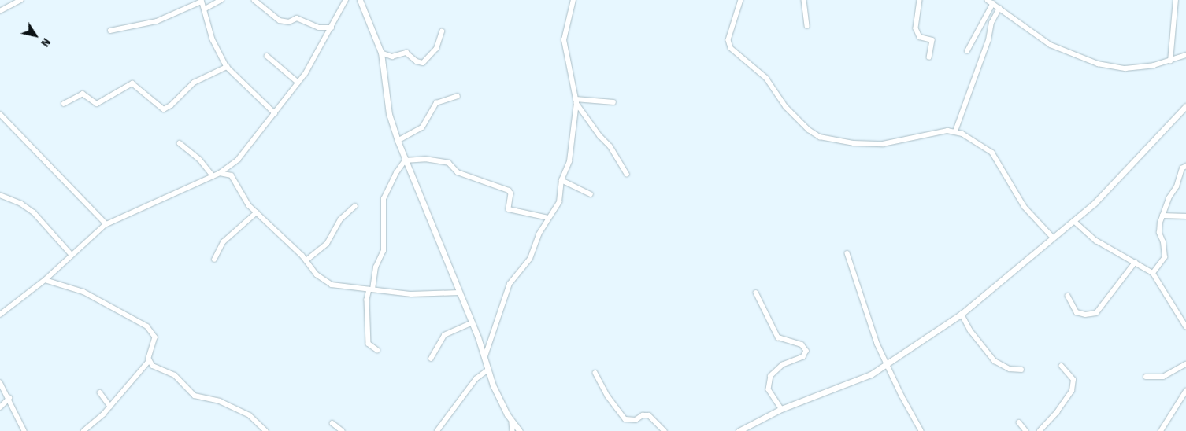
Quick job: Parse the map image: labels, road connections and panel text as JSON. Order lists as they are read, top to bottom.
{
  "north": "bottom right"
}
